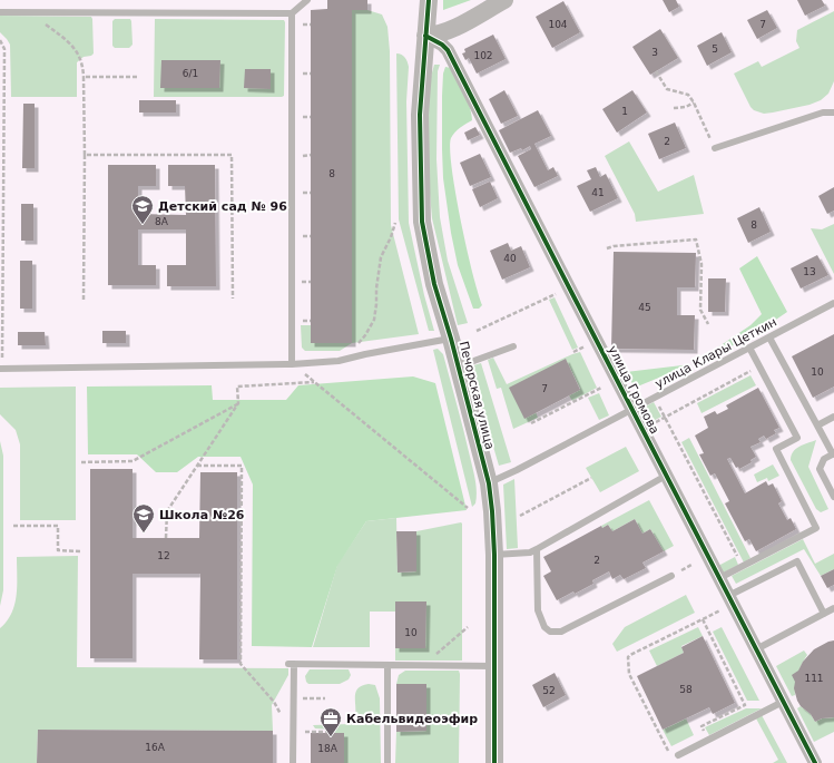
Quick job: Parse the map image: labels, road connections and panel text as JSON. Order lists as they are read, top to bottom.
{
  "streets": {
    "street": ["улица Громова", "Печорская улица"],
    "lane": ["улица Клары Цеткин"]
  },
  "crossings": [
    ["улица Клары Цеткин", "улица Громова"],
    ["улица Клары Цеткин", "Печорская улица"],
    ["улица Громова", "Печорская улица"]
  ],
  "places": {
    "school or university": ["Детский сад № 96", "Школа №26"],
    "office": ["Кабельвидеоэфир"]
  },
  "house_numbers": [
    "104",
    "7",
    "5",
    "3",
    "102",
    "6/1",
    "1",
    "2",
    "8",
    "41",
    "8А",
    "8",
    "40",
    "13",
    "45",
    "10",
    "7",
    "12",
    "2",
    "10",
    "111",
    "58",
    "52",
    "16А",
    "18А"
  ]
}
